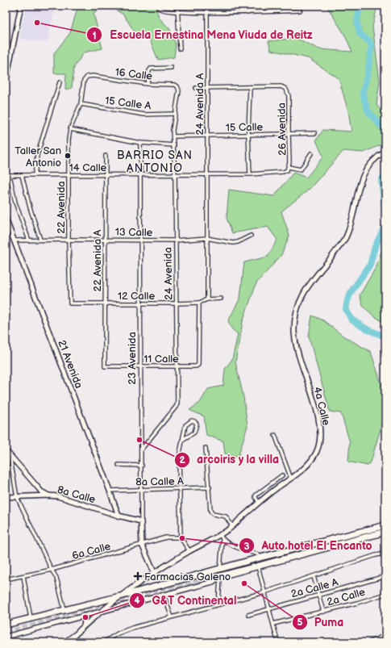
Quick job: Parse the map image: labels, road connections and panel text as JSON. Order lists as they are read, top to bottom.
{
  "streets": {
    "main road": [
      "23 Avenida",
      "21 Avenida",
      "4a Calle",
      "8a Calle"
    ],
    "street": [
      "16 Calle",
      "15 Calle A",
      "24 Avenida A",
      "15 Calle",
      "26 Avenida",
      "14 Calle",
      "22 Avenida",
      "13 Calle",
      "22 Avenida A",
      "24 Avenida",
      "12 Calle",
      "11 Calle",
      "8a Calle A",
      "6a Calle",
      "2a Calle A",
      "2a Calle"
    ]
  },
  "crossings": [
    ["16 Calle", "22 Avenida"],
    ["16 Calle", "24 Avenida"],
    ["15 Calle A", "22 Avenida"],
    ["15 Calle A", "24 Avenida"],
    ["24 Avenida A", "15 Calle"],
    ["24 Avenida A", "14 Calle"],
    ["24 Avenida A", "13 Calle"],
    ["24 Avenida A", "12 Calle"],
    ["15 Calle", "26 Avenida"],
    ["15 Calle", "24 Avenida"],
    ["26 Avenida", "14 Calle"],
    ["14 Calle", "22 Avenida"],
    ["14 Calle", "22 Avenida A"],
    ["14 Calle", "24 Avenida"],
    ["14 Calle", "23 Avenida"],
    ["22 Avenida", "13 Calle"],
    ["22 Avenida", "12 Calle"],
    ["13 Calle", "22 Avenida A"],
    ["13 Calle", "24 Avenida"],
    ["13 Calle", "23 Avenida"],
    ["13 Calle", "21 Avenida"],
    ["22 Avenida A", "12 Calle"],
    ["22 Avenida A", "11 Calle"],
    ["24 Avenida", "12 Calle"],
    ["24 Avenida", "23 Avenida"],
    ["24 Avenida", "11 Calle"],
    ["12 Calle", "23 Avenida"],
    ["12 Calle", "11 Calle"],
    ["23 Avenida", "11 Calle"],
    ["23 Avenida", "4a Calle"],
    ["23 Avenida", "8a Calle A"],
    ["23 Avenida", "8a Calle"],
    ["23 Avenida", "6a Calle"],
    ["21 Avenida", "8a Calle A"],
    ["21 Avenida", "8a Calle"]
  ],
  "districts": ["BARRIO SAN ANTONIO"],
  "places": {
    "other": [
      "Escuela Ernestina Mena Viuda de Reitz",
      "Taller San Antonio",
      "arcoiris y la villa",
      "Auto hotel El Encanto",
      "Puma",
      "G&T Continental"
    ],
    "health": ["Farmacias Galeno"]
  }
}
